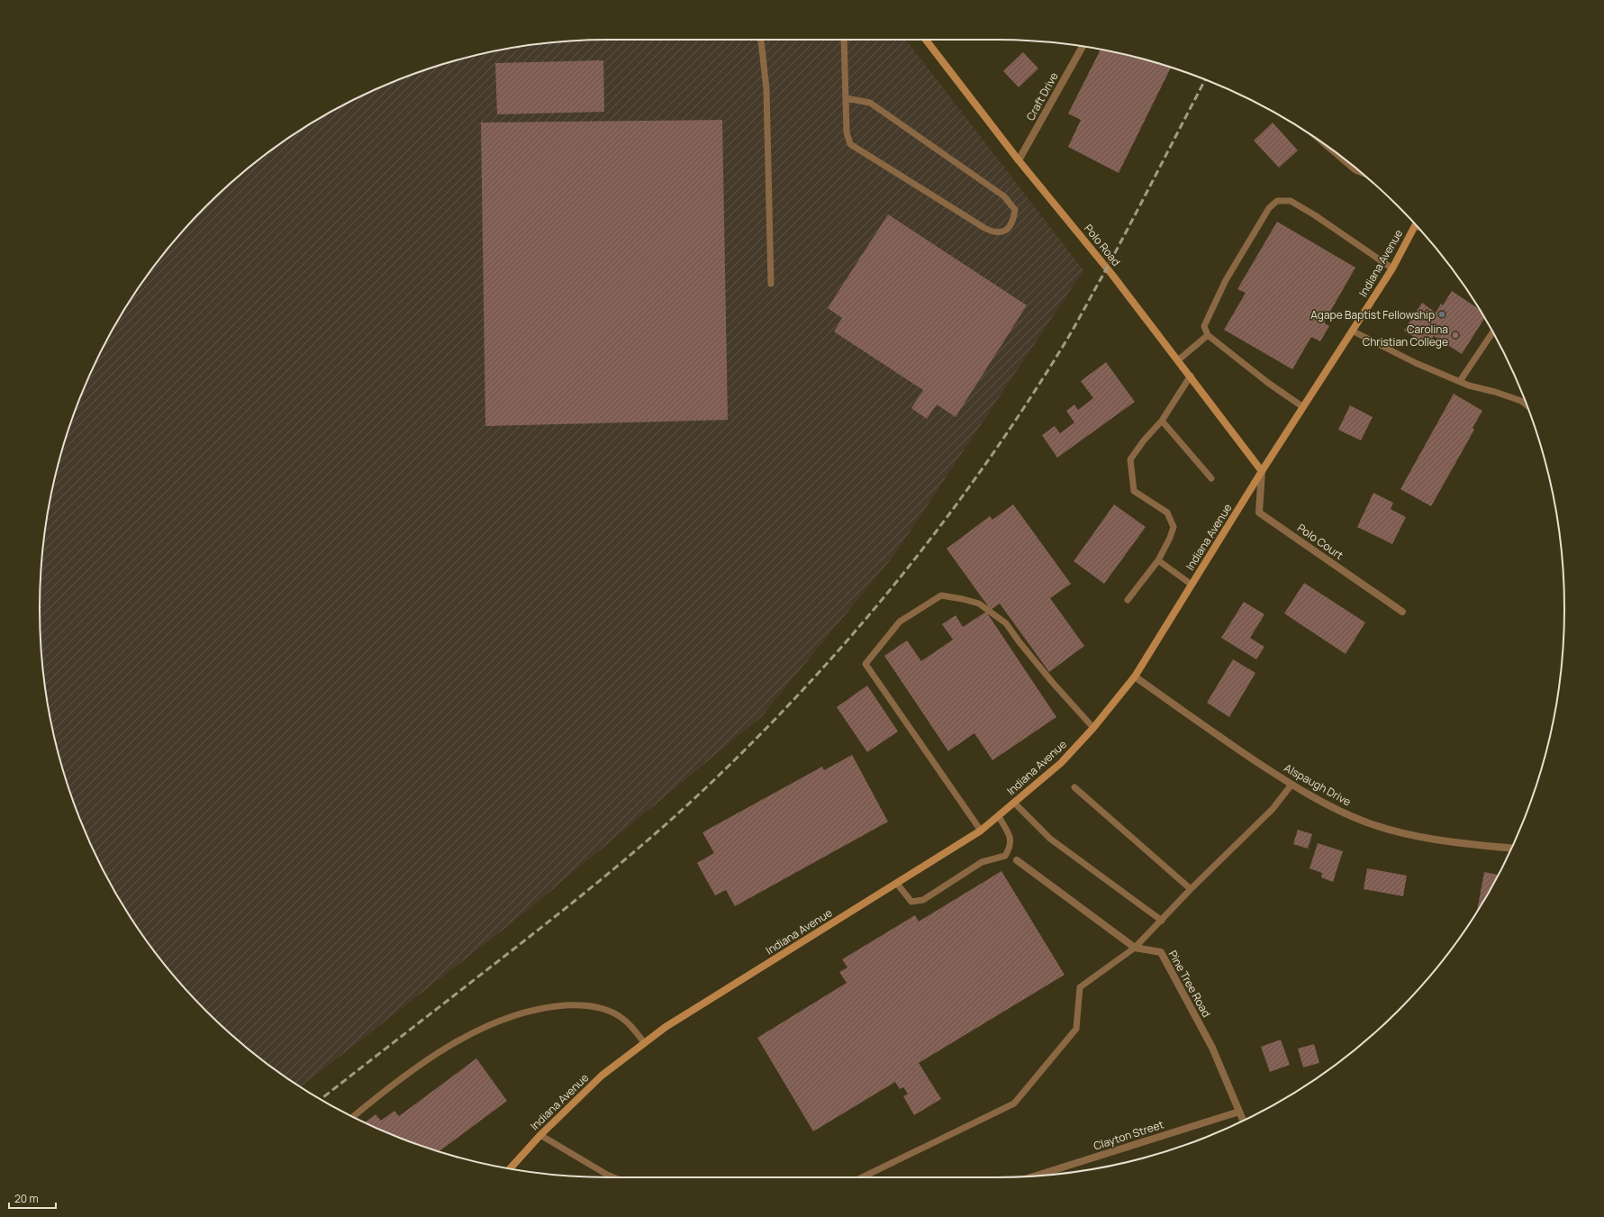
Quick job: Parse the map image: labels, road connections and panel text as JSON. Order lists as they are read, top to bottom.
{
  "streets": {
    "main road": ["Polo Road", "Indiana Avenue"],
    "street": [
      "Craft Drive",
      "Polo Court",
      "Alspaugh Drive",
      "Pine Tree Road",
      "Clayton Street"
    ]
  },
  "crossings": [
    ["Craft Drive", "Polo Road"],
    ["Polo Road", "Indiana Avenue"],
    ["Polo Road", "Polo Court"],
    ["Indiana Avenue", "Polo Court"],
    ["Indiana Avenue", "Alspaugh Drive"],
    ["Pine Tree Road", "Clayton Street"]
  ],
  "places": ["Agape Baptist Fellowship", "Carolina Christian College"],
  "scale_bar": "20 m"
}
